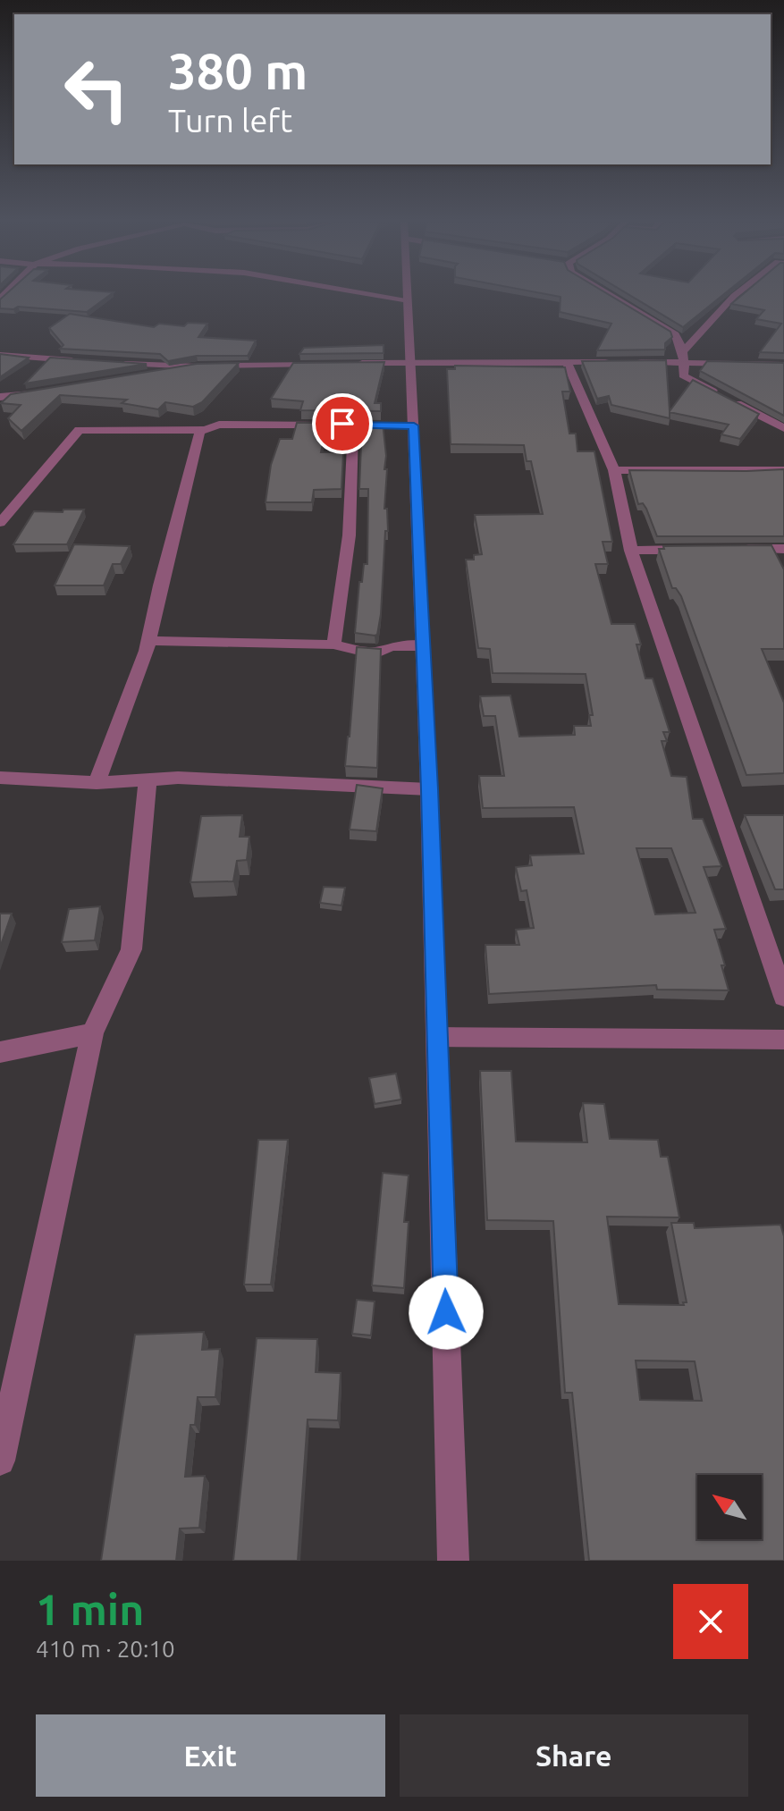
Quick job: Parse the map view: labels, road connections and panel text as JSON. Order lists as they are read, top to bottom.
{
  "north": "top left",
  "page": {
    "turn": ["380 m", "Turn left"],
    "heading": ["1 min", "410 m · 20:10"],
    "buttons": ["Exit", "Share"]
  }
}
